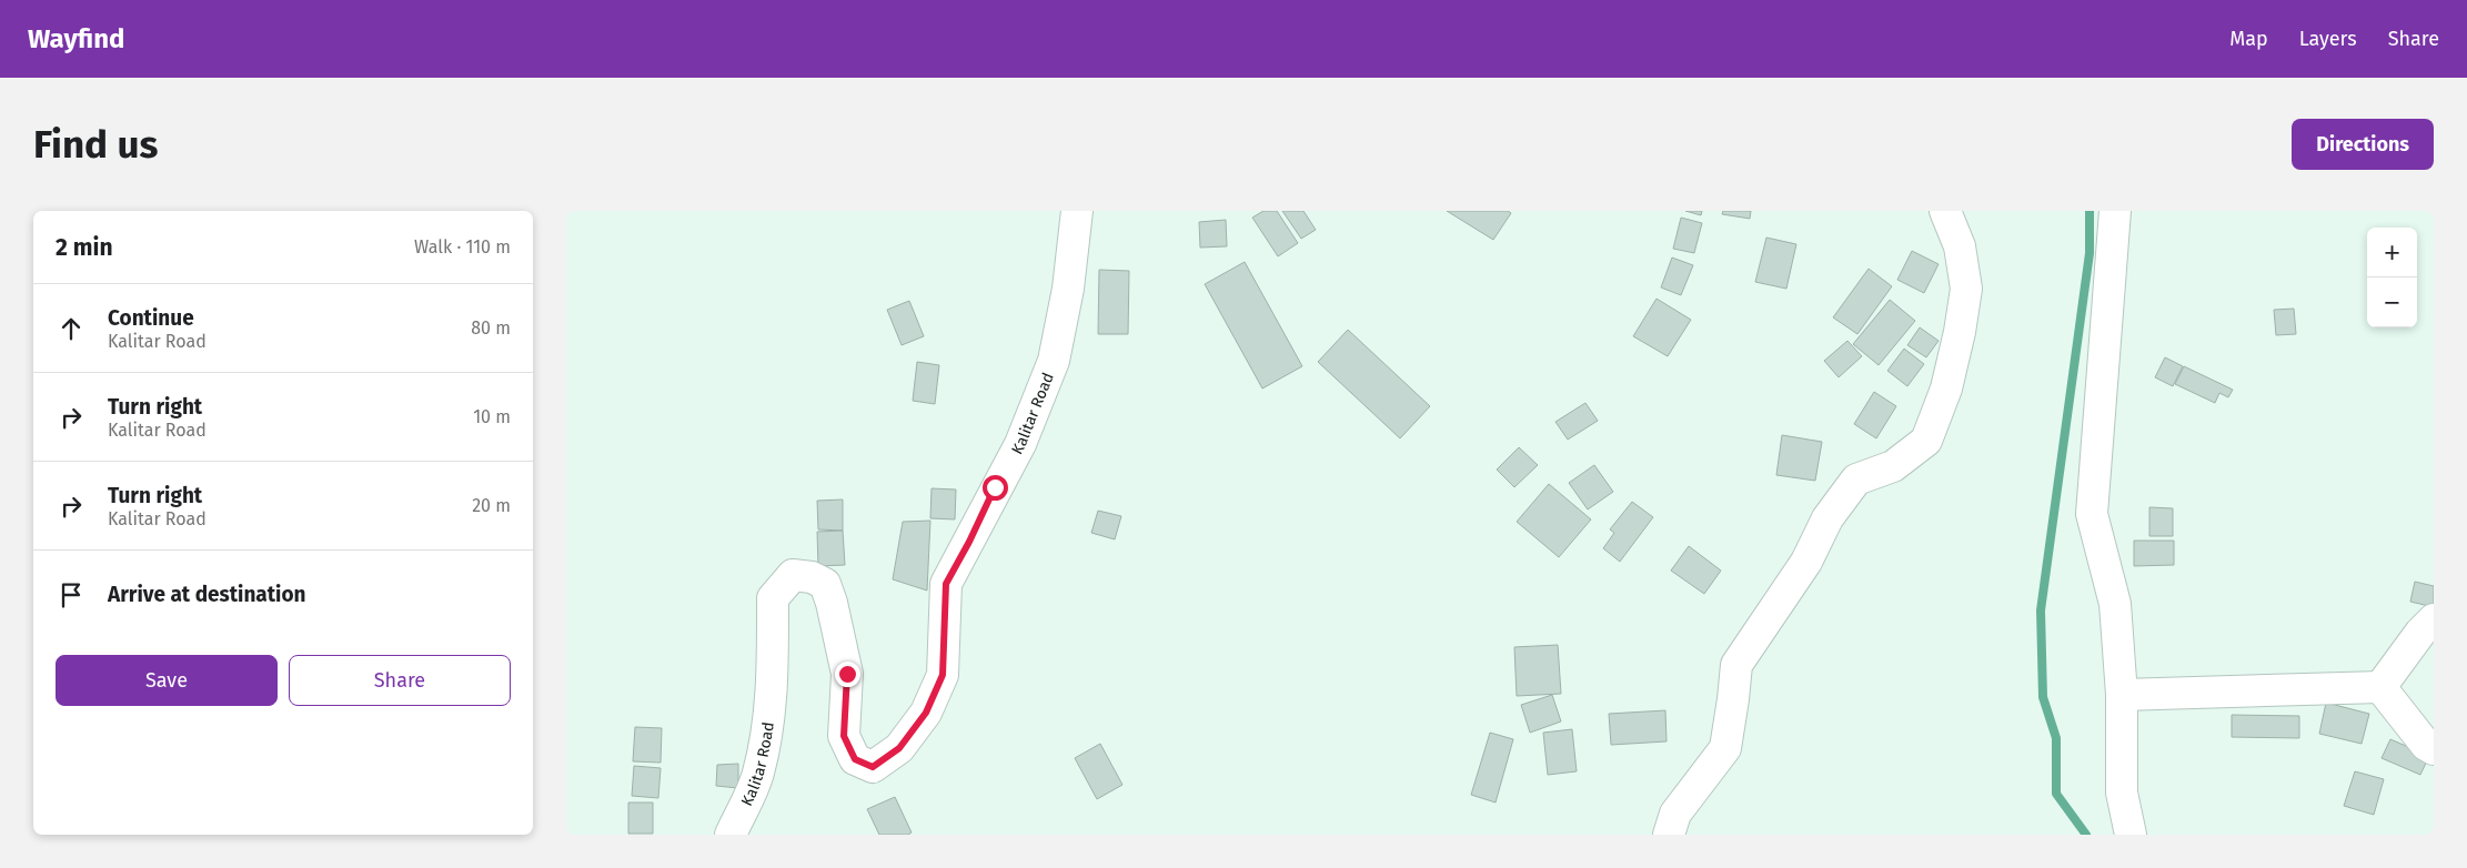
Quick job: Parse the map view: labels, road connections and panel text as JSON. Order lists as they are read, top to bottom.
{
  "streets": {
    "street": ["Kalitar Road"]
  },
  "page": {
    "header": "Wayfind",
    "nav": ["Map", "Layers", "Share"],
    "buttons": [
      "Directions",
      ["Save", "Share"]
    ],
    "title": "Find us",
    "heading": ["2 min", "Walk · 110 m"],
    "map_buttons": ["+", "−"],
    "list": [
      ["Continue", "Kalitar Road", "80 m"],
      ["Turn right", "Kalitar Road", "10 m"],
      ["Turn right", "Kalitar Road", "20 m"],
      "Arrive at destination"
    ]
  }
}
